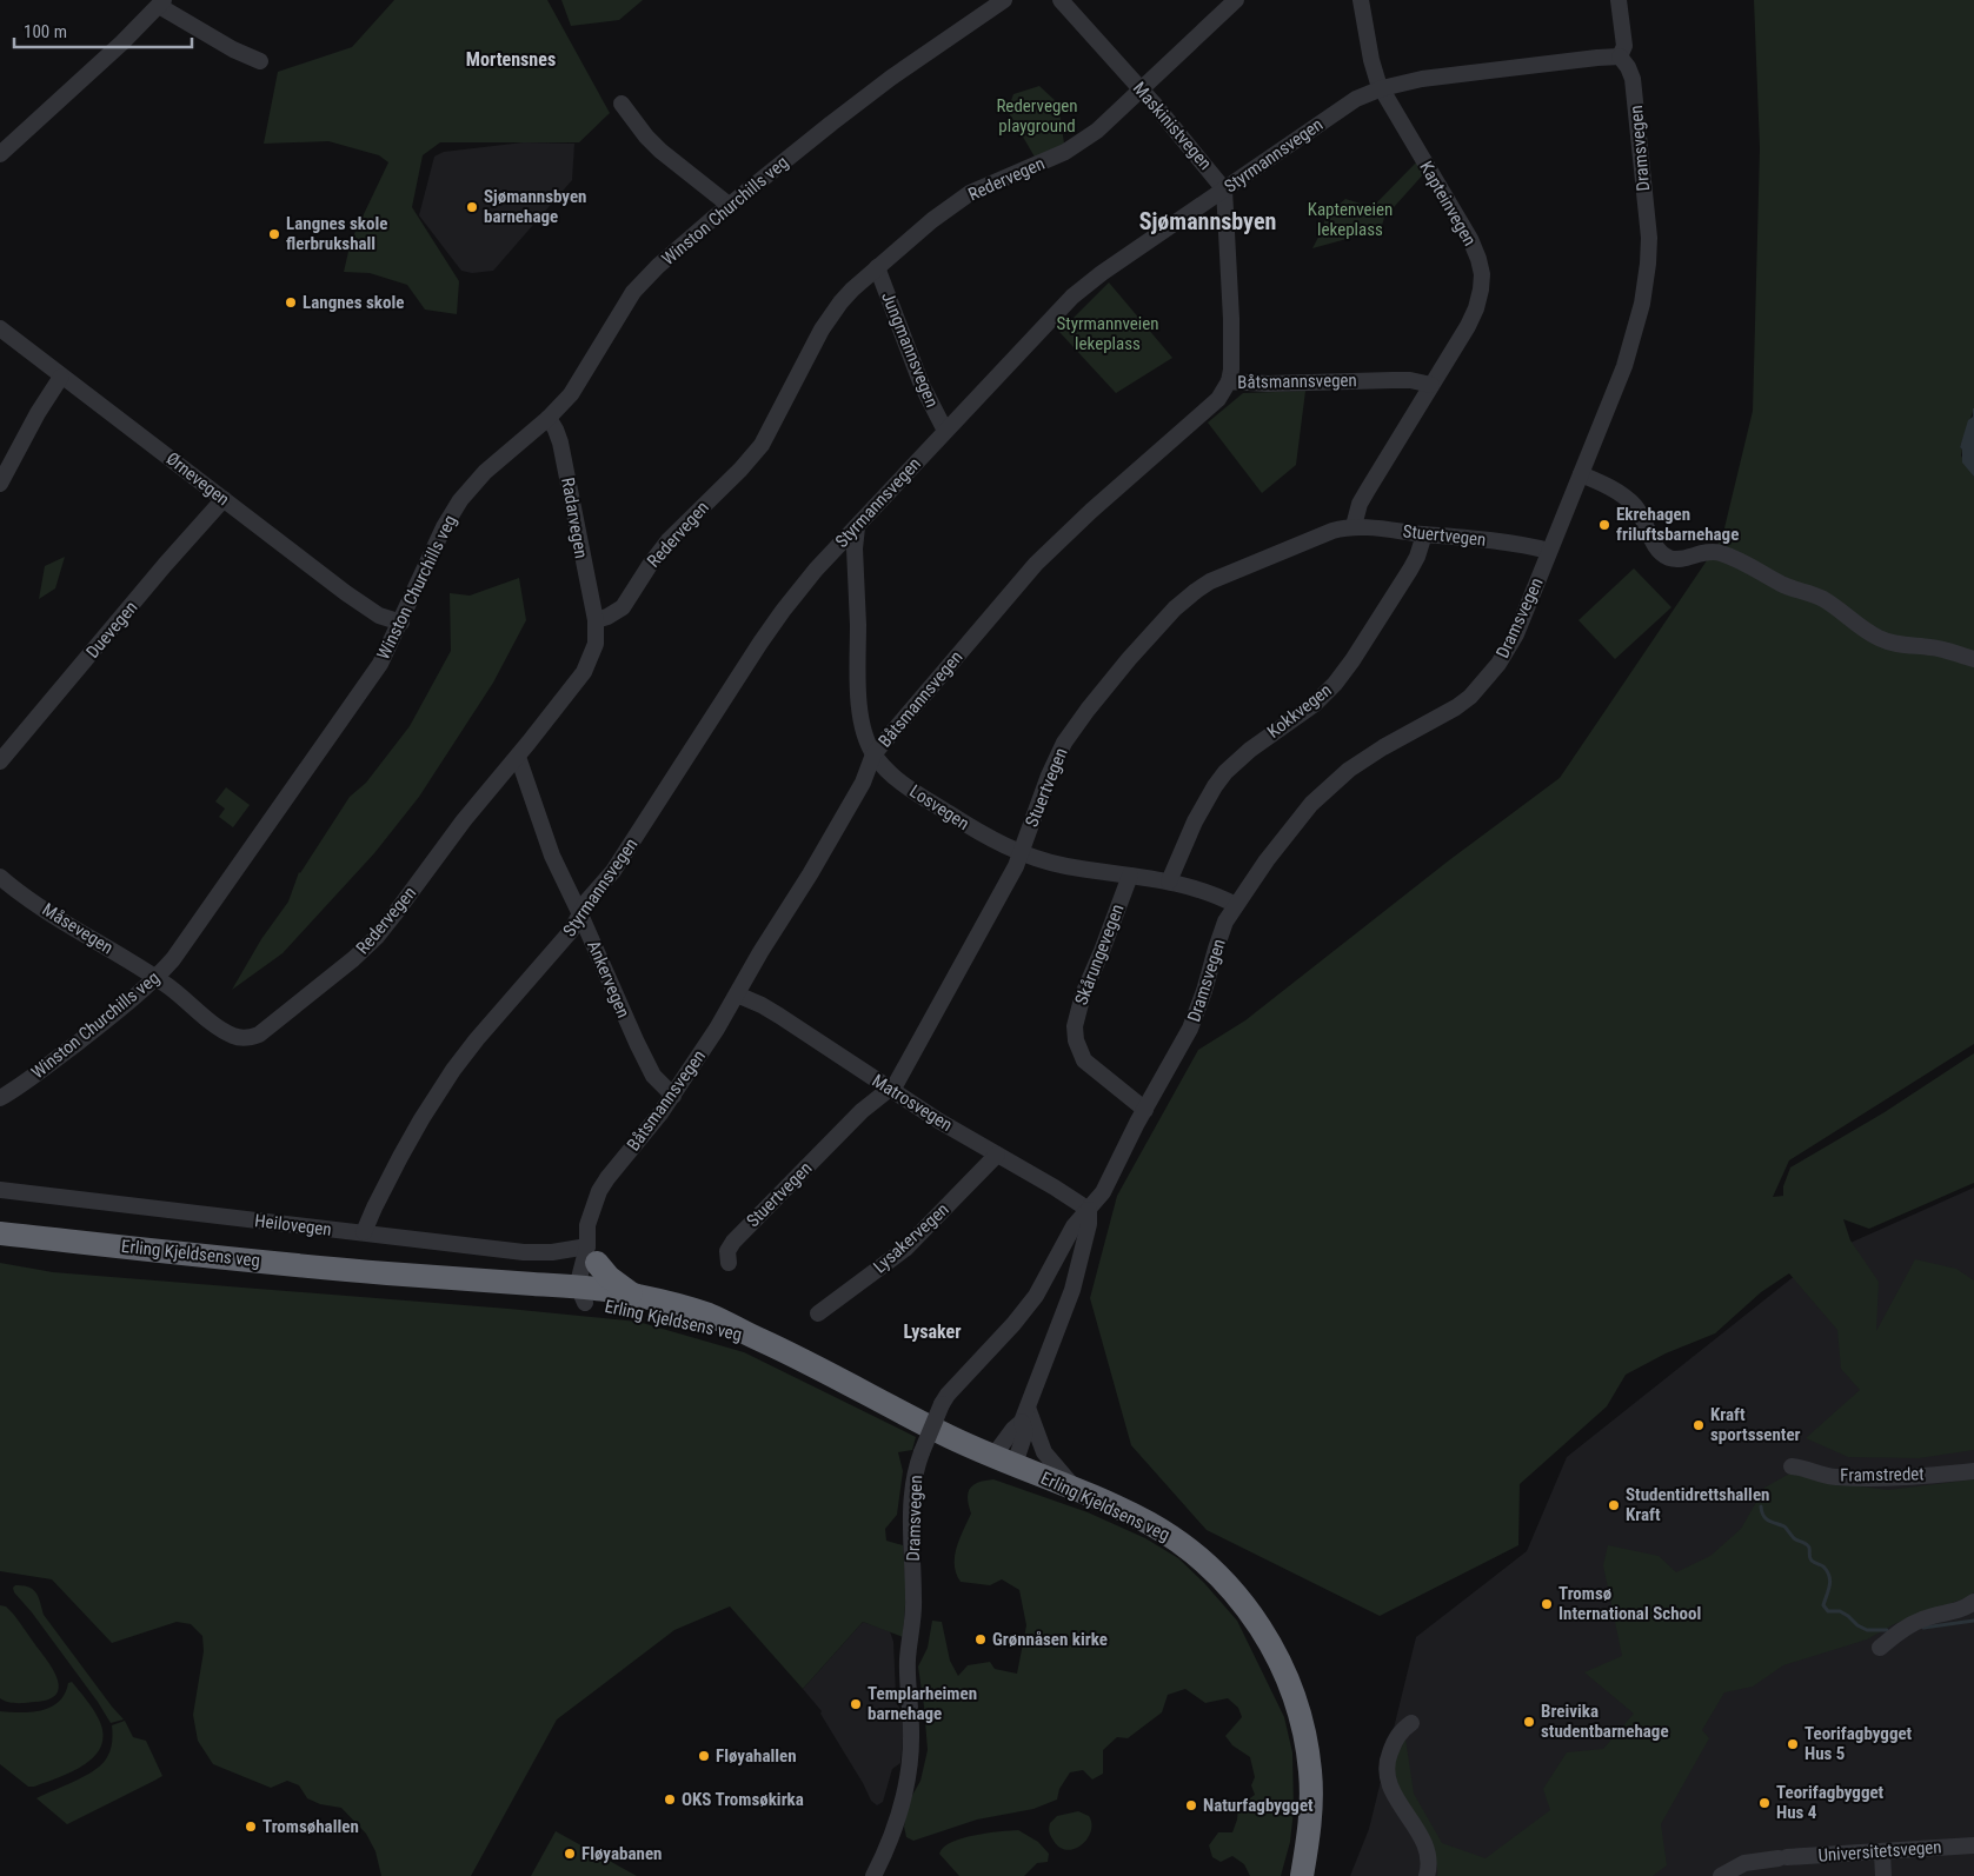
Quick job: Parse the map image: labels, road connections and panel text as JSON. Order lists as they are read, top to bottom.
{
  "streets": {
    "highway": ["Erling Kjeldsens veg"],
    "street": [
      "Maskinistvegen",
      "Dramsvegen",
      "Styrmannsvegen",
      "Redervegen",
      "Kapteinvegen",
      "Winston Churchills veg",
      "Jungmannsvegen",
      "Båtsmannsvegen",
      "Ørnevegen",
      "Radarvegen",
      "Stuertvegen",
      "Duevegen",
      "Kokkvegen",
      "Losvegen",
      "Måsevegen",
      "Skårungevegen",
      "Ankervegen",
      "Matrosvegen",
      "Heilovegen",
      "Lysakervegen",
      "Framstredet",
      "Universitetsvegen"
    ]
  },
  "crossings": [
    ["Maskinistvegen", "Styrmannsvegen"],
    ["Maskinistvegen", "Redervegen"],
    ["Dramsvegen", "Styrmannsvegen"],
    ["Dramsvegen", "Stuertvegen"],
    ["Dramsvegen", "Losvegen"],
    ["Dramsvegen", "Skårungevegen"],
    ["Dramsvegen", "Matrosvegen"],
    ["Dramsvegen", "Erling Kjeldsens veg"],
    ["Styrmannsvegen", "Kapteinvegen"],
    ["Styrmannsvegen", "Jungmannsvegen"],
    ["Styrmannsvegen", "Losvegen"],
    ["Styrmannsvegen", "Ankervegen"],
    ["Styrmannsvegen", "Heilovegen"],
    ["Redervegen", "Winston Churchills veg"],
    ["Redervegen", "Jungmannsvegen"],
    ["Redervegen", "Radarvegen"],
    ["Redervegen", "Måsevegen"],
    ["Redervegen", "Ankervegen"],
    ["Kapteinvegen", "Båtsmannsvegen"],
    ["Kapteinvegen", "Stuertvegen"],
    ["Winston Churchills veg", "Ørnevegen"],
    ["Winston Churchills veg", "Radarvegen"],
    ["Winston Churchills veg", "Måsevegen"],
    ["Båtsmannsvegen", "Losvegen"],
    ["Båtsmannsvegen", "Ankervegen"],
    ["Båtsmannsvegen", "Matrosvegen"],
    ["Båtsmannsvegen", "Heilovegen"],
    ["Båtsmannsvegen", "Erling Kjeldsens veg"],
    ["Ørnevegen", "Duevegen"],
    ["Stuertvegen", "Kokkvegen"],
    ["Stuertvegen", "Losvegen"],
    ["Stuertvegen", "Matrosvegen"],
    ["Kokkvegen", "Losvegen"],
    ["Losvegen", "Skårungevegen"],
    ["Matrosvegen", "Lysakervegen"]
  ],
  "districts": ["Mortensnes", "Sjømannsbyen", "Lysaker"],
  "parks": ["Redervegen playground", "Kaptenveien lekeplass", "Styrmannveien lekeplass"],
  "places": [
    "Sjømannsbyen barnehage",
    "Langnes skole flerbrukshall",
    "Langnes skole",
    "Ekrehagen friluftsbarnehage",
    "Kraft sportssenter",
    "Studentidrettshallen Kraft",
    "Tromsø International School",
    "Grønnåsen kirke",
    "Templarheimen barnehage",
    "Breivika studentbarnehage",
    "Teorifagbygget Hus 5",
    "Fløyahallen",
    "OKS Tromsøkirka",
    "Teorifagbygget Hus 4",
    "Naturfagbygget",
    "Tromsøhallen",
    "Fløyabanen"
  ],
  "scale_bar": "100 m"
}
